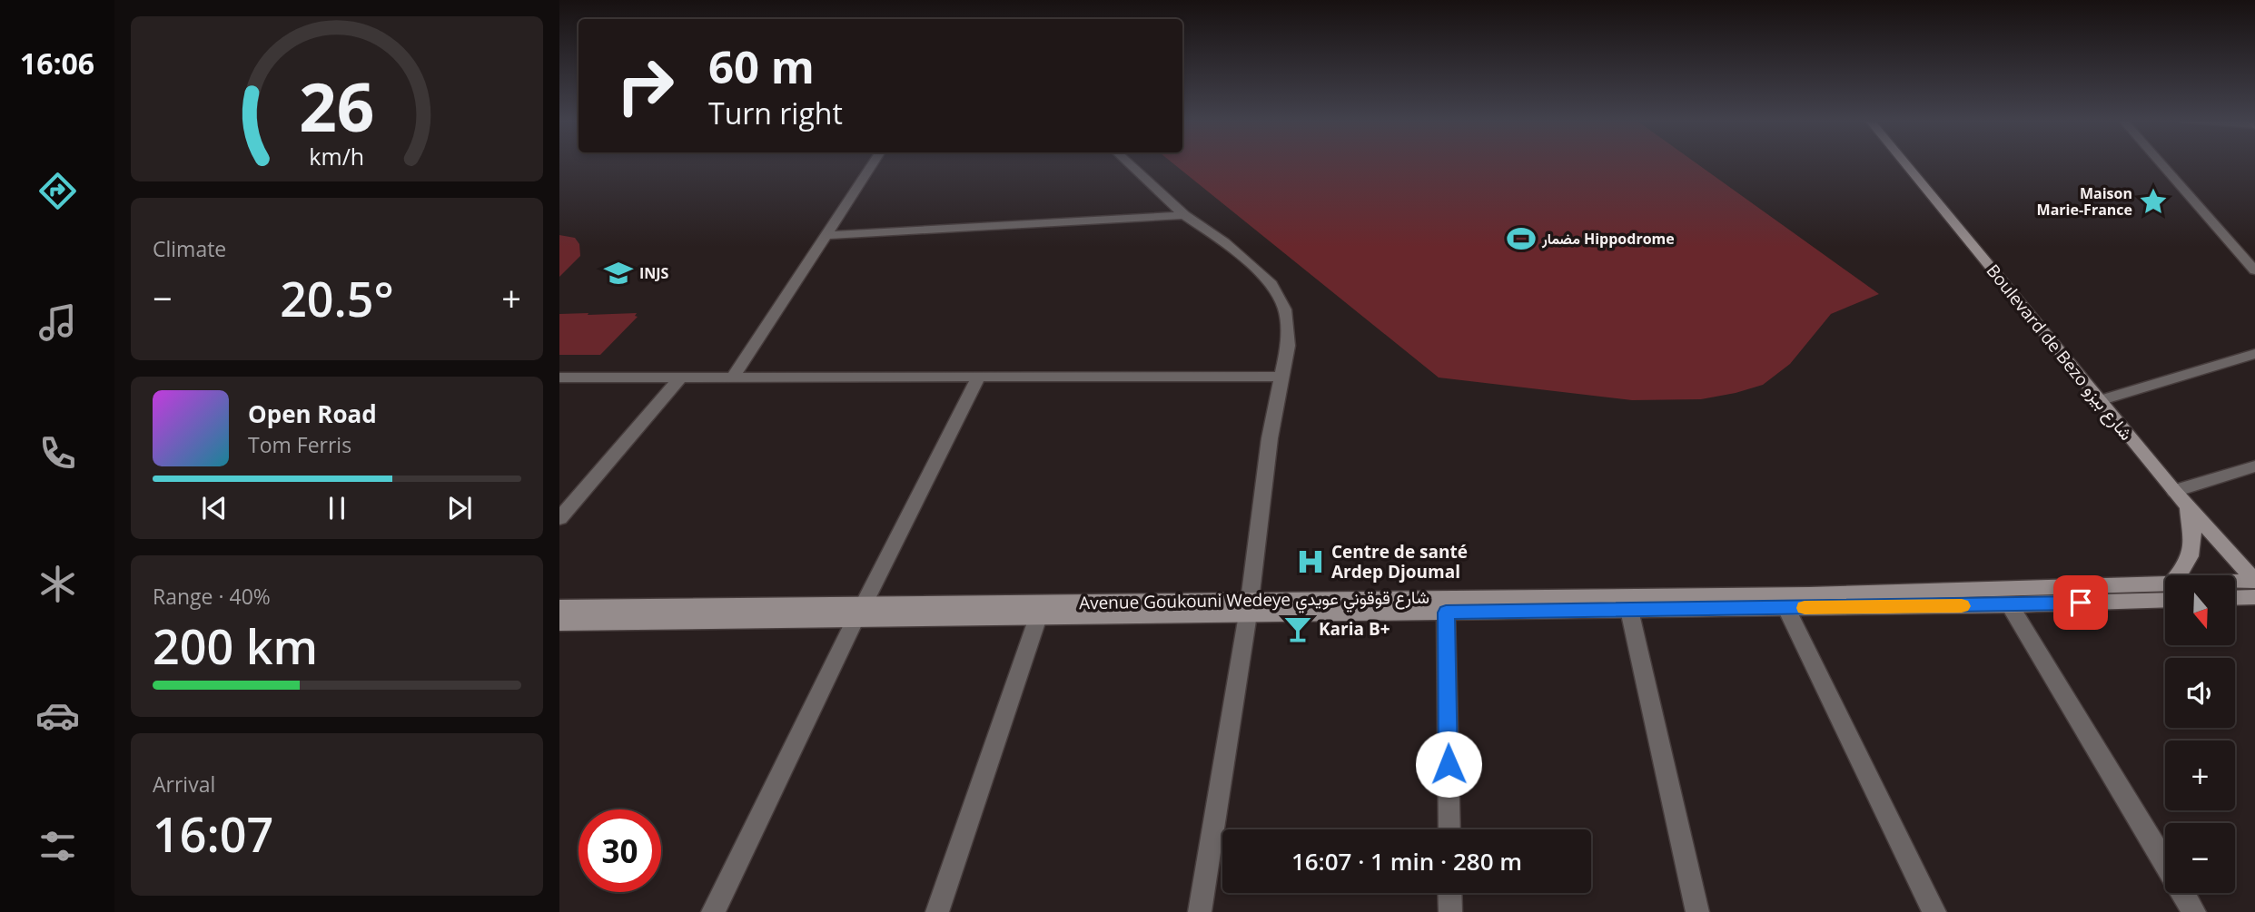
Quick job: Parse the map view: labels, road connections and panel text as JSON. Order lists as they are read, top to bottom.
{
  "streets": {
    "street": ["Boulevard de Bezo شارع بيزو", "Avenue Goukouni Wedeye شارع قوقوني عويدي"]
  },
  "crossings": [
    ["Boulevard de Bezo شارع بيزو", "Avenue Goukouni Wedeye شارع قوقوني عويدي"]
  ],
  "places": {
    "place": ["Maison Marie-France"],
    "sports": ["مضمار Hippodrome"],
    "school or university": ["INJS"],
    "hospital": ["Centre de santé Ardep Djoumal"],
    "bar": ["Karia B+"]
  },
  "north": "bottom",
  "page": {
    "tabs": "16:06",
    "turn": ["60 m", "Turn right"],
    "tile": [
      "Climate",
      ["Range · 40%", "200 km"],
      ["Arrival", "16:07"]
    ],
    "heat": ["−", "20.5°", "+"],
    "song": ["Open Road", "Tom Ferris"],
    "map_buttons": ["+", "−"],
    "limit": "30",
    "trip": "16:07 · 1 min · 280 m",
    "gauge": ["26", "km/h"]
  }
}
